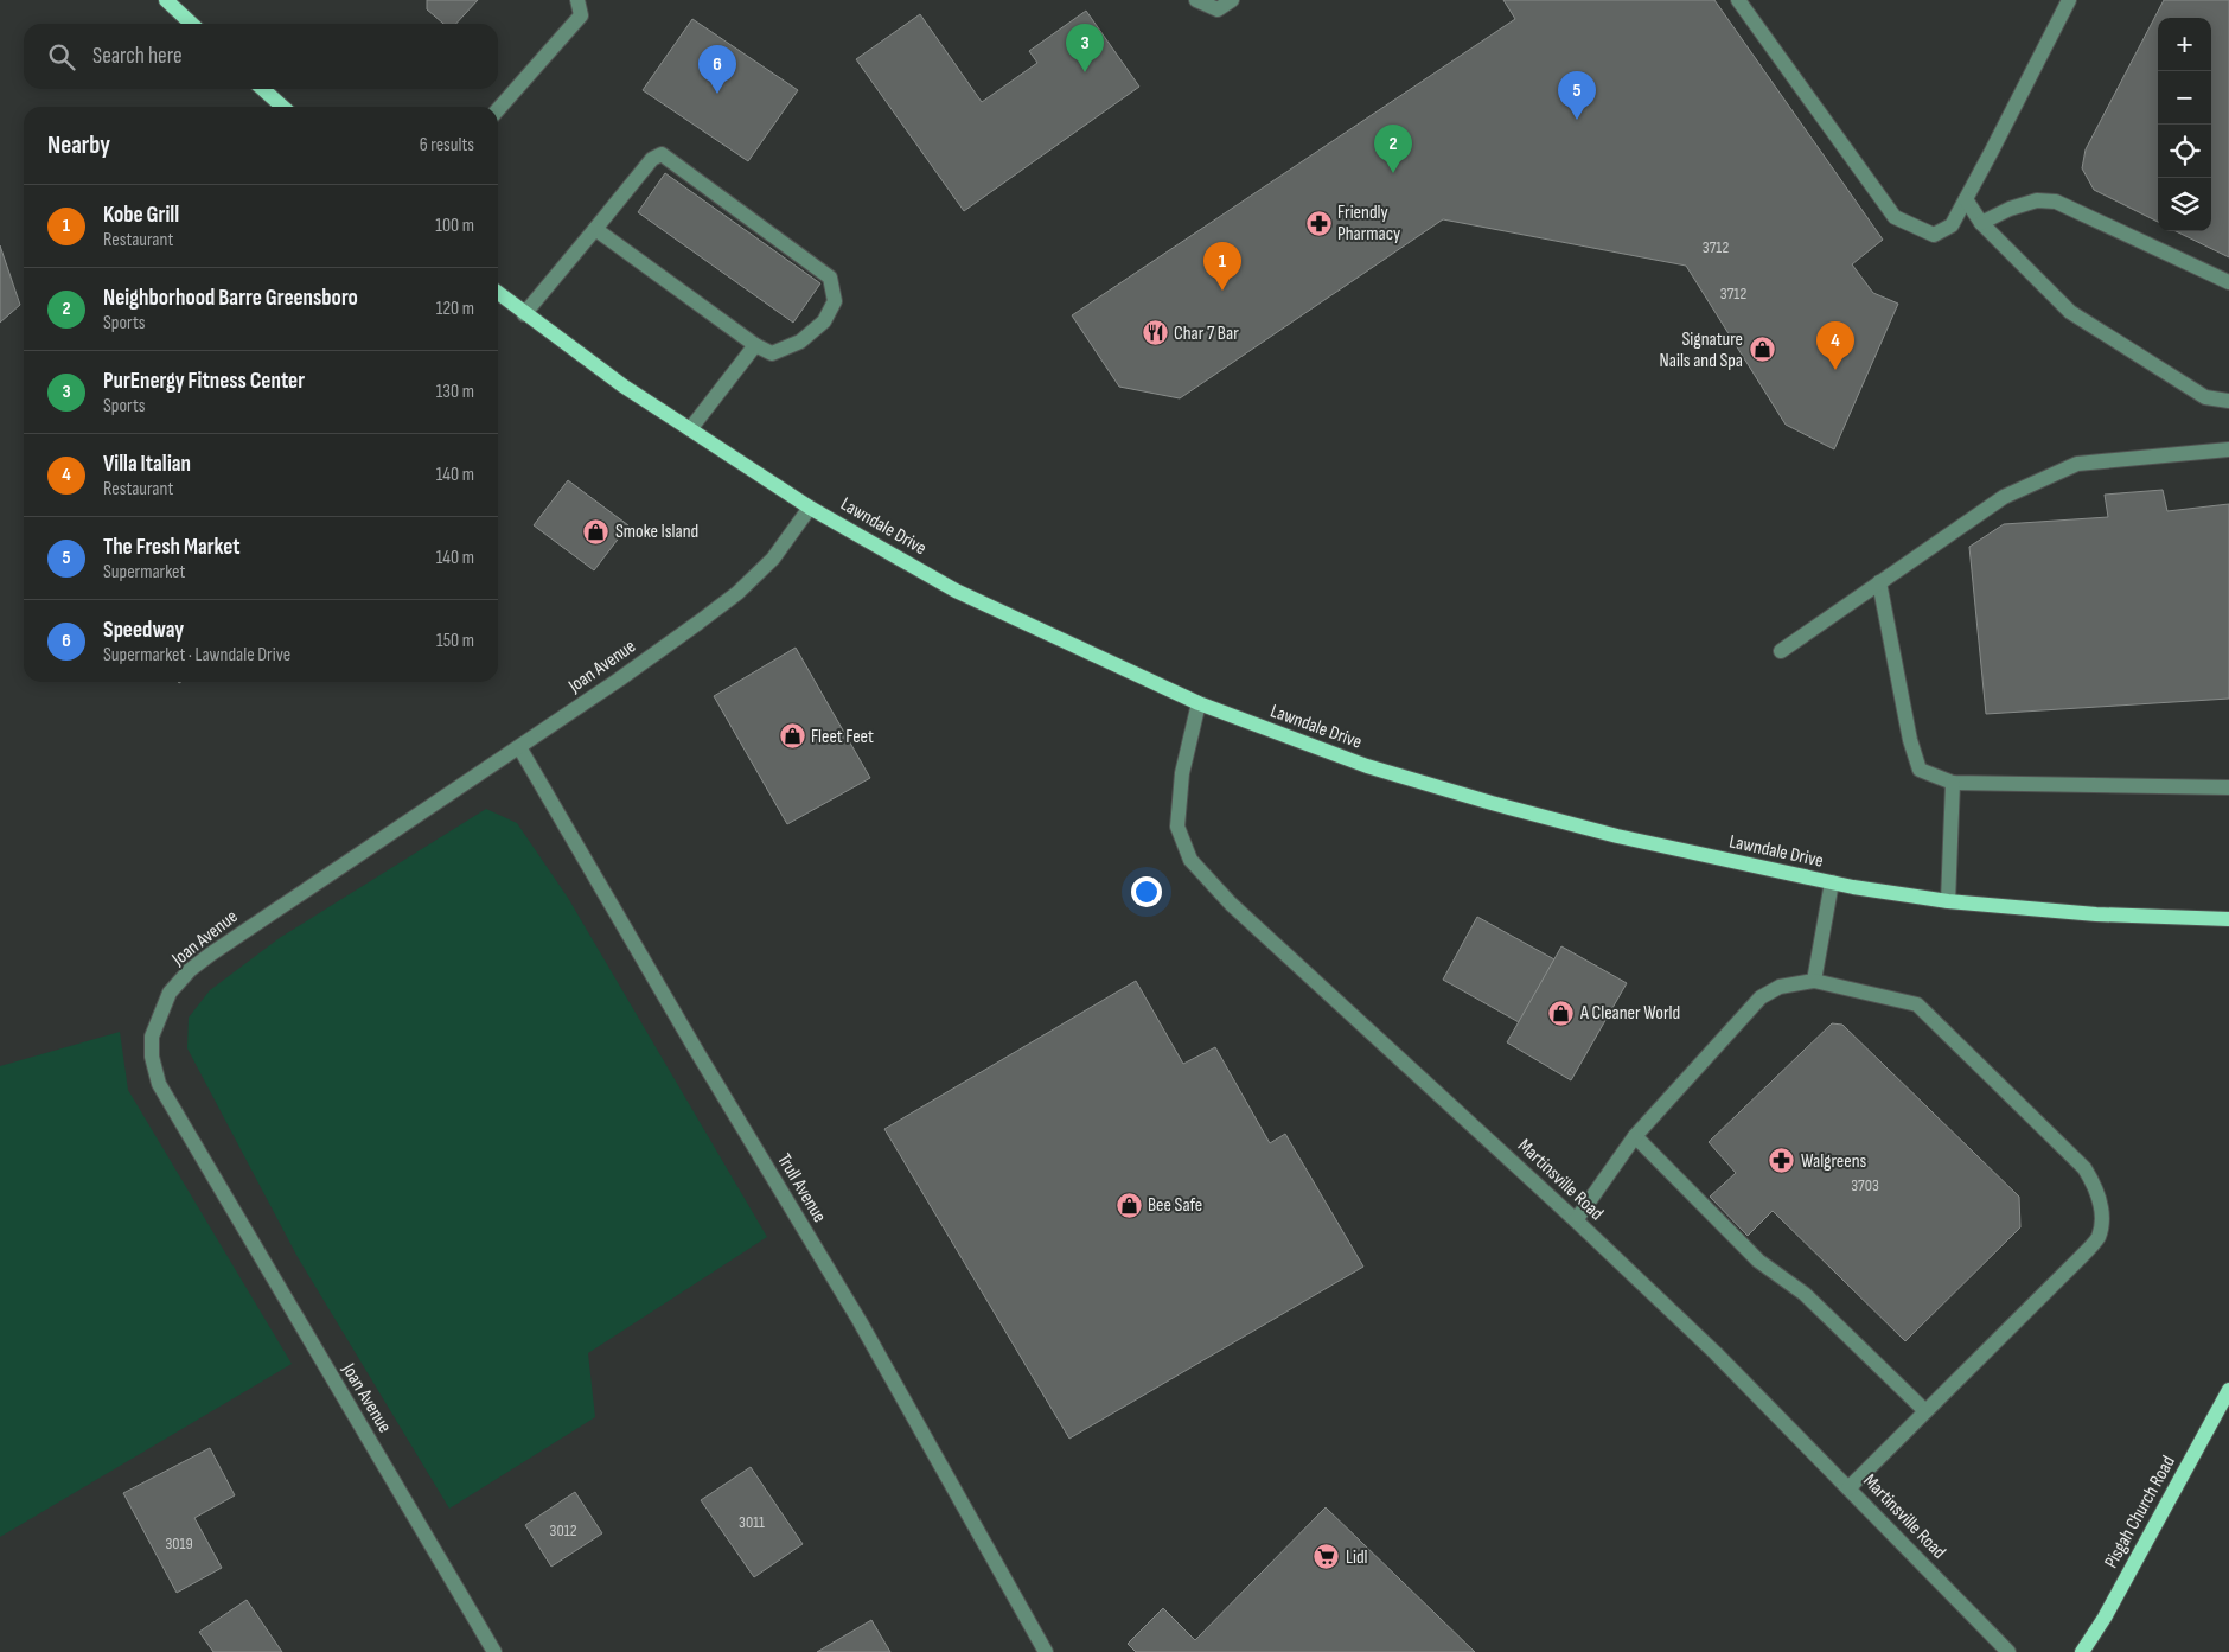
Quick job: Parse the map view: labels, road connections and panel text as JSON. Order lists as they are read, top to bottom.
{
  "streets": {
    "main road": ["Lawndale Drive", "Pisgah Church Road"],
    "street": ["Joan Avenue", "Martinsville Road", "Trull Avenue"]
  },
  "crossings": [
    ["Lawndale Drive", "Joan Avenue"],
    ["Lawndale Drive", "Martinsville Road"],
    ["Joan Avenue", "Trull Avenue"]
  ],
  "places": {
    "pharmacy": ["Friendly Pharmacy", "Walgreens"],
    "restaurant": ["Char 7 Bar"],
    "shop": [
      "Signature Nails and Spa",
      "Smoke Island",
      "Fleet Feet",
      "A Cleaner World",
      "Bee Safe"
    ],
    "supermarket": ["Lidl"]
  },
  "house_numbers": [
    "3712",
    "3712",
    "3703",
    "3011",
    "3012",
    "3019"
  ],
  "page": {
    "map_buttons": ["+", "−"],
    "pins": [
      "3",
      "6",
      "5",
      "2",
      "1",
      "4"
    ],
    "search": "Search here",
    "heading": ["Nearby", "6 results"],
    "list": [
      {
        "mark": "1",
        "name": "Kobe Grill",
        "note": "Restaurant",
        "value": "100 m"
      },
      {
        "mark": "2",
        "name": "Neighborhood Barre Greensboro",
        "note": "Sports",
        "value": "120 m"
      },
      {
        "mark": "3",
        "name": "PurEnergy Fitness Center",
        "note": "Sports",
        "value": "130 m"
      },
      {
        "mark": "4",
        "name": "Villa Italian",
        "note": "Restaurant",
        "value": "140 m"
      },
      {
        "mark": "5",
        "name": "The Fresh Market",
        "note": "Supermarket",
        "value": "140 m"
      },
      {
        "mark": "6",
        "name": "Speedway",
        "note": "Supermarket · Lawndale Drive",
        "value": "150 m"
      }
    ]
  }
}
